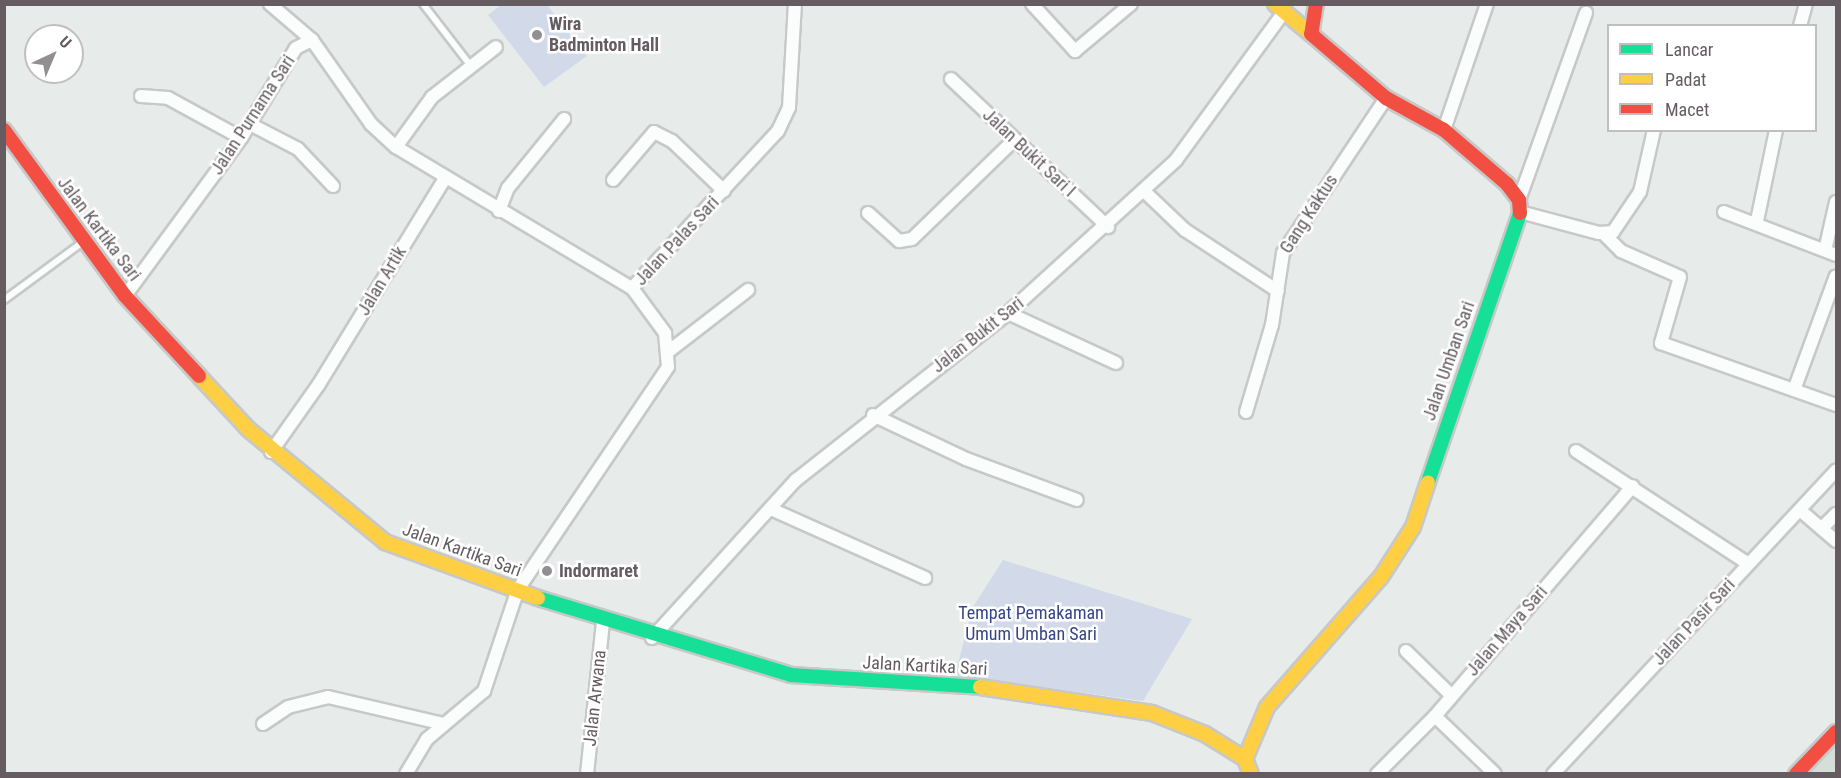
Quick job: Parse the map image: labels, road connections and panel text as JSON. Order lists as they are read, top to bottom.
{
  "streets": {
    "main road": ["Jalan Kartika Sari", "Jalan Umban Sari"],
    "street": [
      "Jalan Purnama Sari",
      "Jalan Bukit Sari I",
      "Gang Kaktus",
      "Jalan Palas Sari",
      "Jalan Artik",
      "Jalan Bukit Sari",
      "Jalan Pasir Sari",
      "Jalan Maya Sari",
      "Jalan Arwana"
    ]
  },
  "crossings": [
    ["Jalan Purnama Sari", "Jalan Kartika Sari"],
    ["Jalan Purnama Sari", "Jalan Palas Sari"],
    ["Jalan Purnama Sari", "Jalan Artik"],
    ["Jalan Bukit Sari I", "Jalan Bukit Sari"],
    ["Jalan Kartika Sari", "Jalan Artik"],
    ["Jalan Kartika Sari", "Jalan Bukit Sari"],
    ["Jalan Kartika Sari", "Jalan Umban Sari"],
    ["Jalan Kartika Sari", "Jalan Arwana"]
  ],
  "parks": ["Tempat Pemakaman Umum Umban Sari"],
  "places": ["Wira Badminton Hall", "Indormaret"],
  "legend": ["Lancar", "Padat", "Macet"],
  "north": "top right"
}
